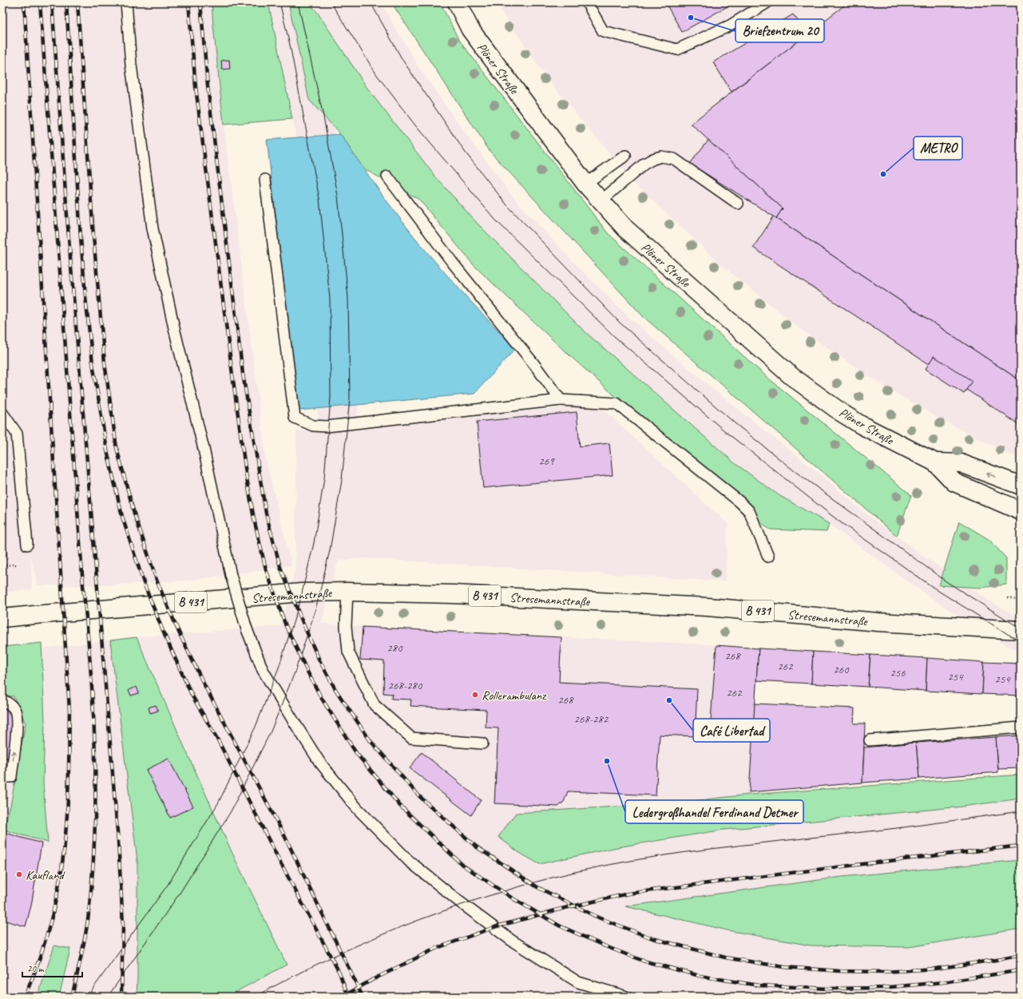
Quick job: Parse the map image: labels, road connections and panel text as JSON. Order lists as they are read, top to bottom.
{
  "streets": {
    "main road": ["Plöner Straße", "Stresemannstraße", "B 431"]
  },
  "places": [
    "Briefzentrum 20",
    "METRO",
    "Rollerambulanz",
    "Café Libertad",
    "Ledergroßhandel Ferdinand Detmer",
    "Kaufland"
  ],
  "house_numbers": [
    "269",
    "280",
    "268",
    "262",
    "260",
    "256",
    "254",
    "254",
    "268-280",
    "262",
    "268",
    "268-282"
  ],
  "scale_bar": "20 m"
}
